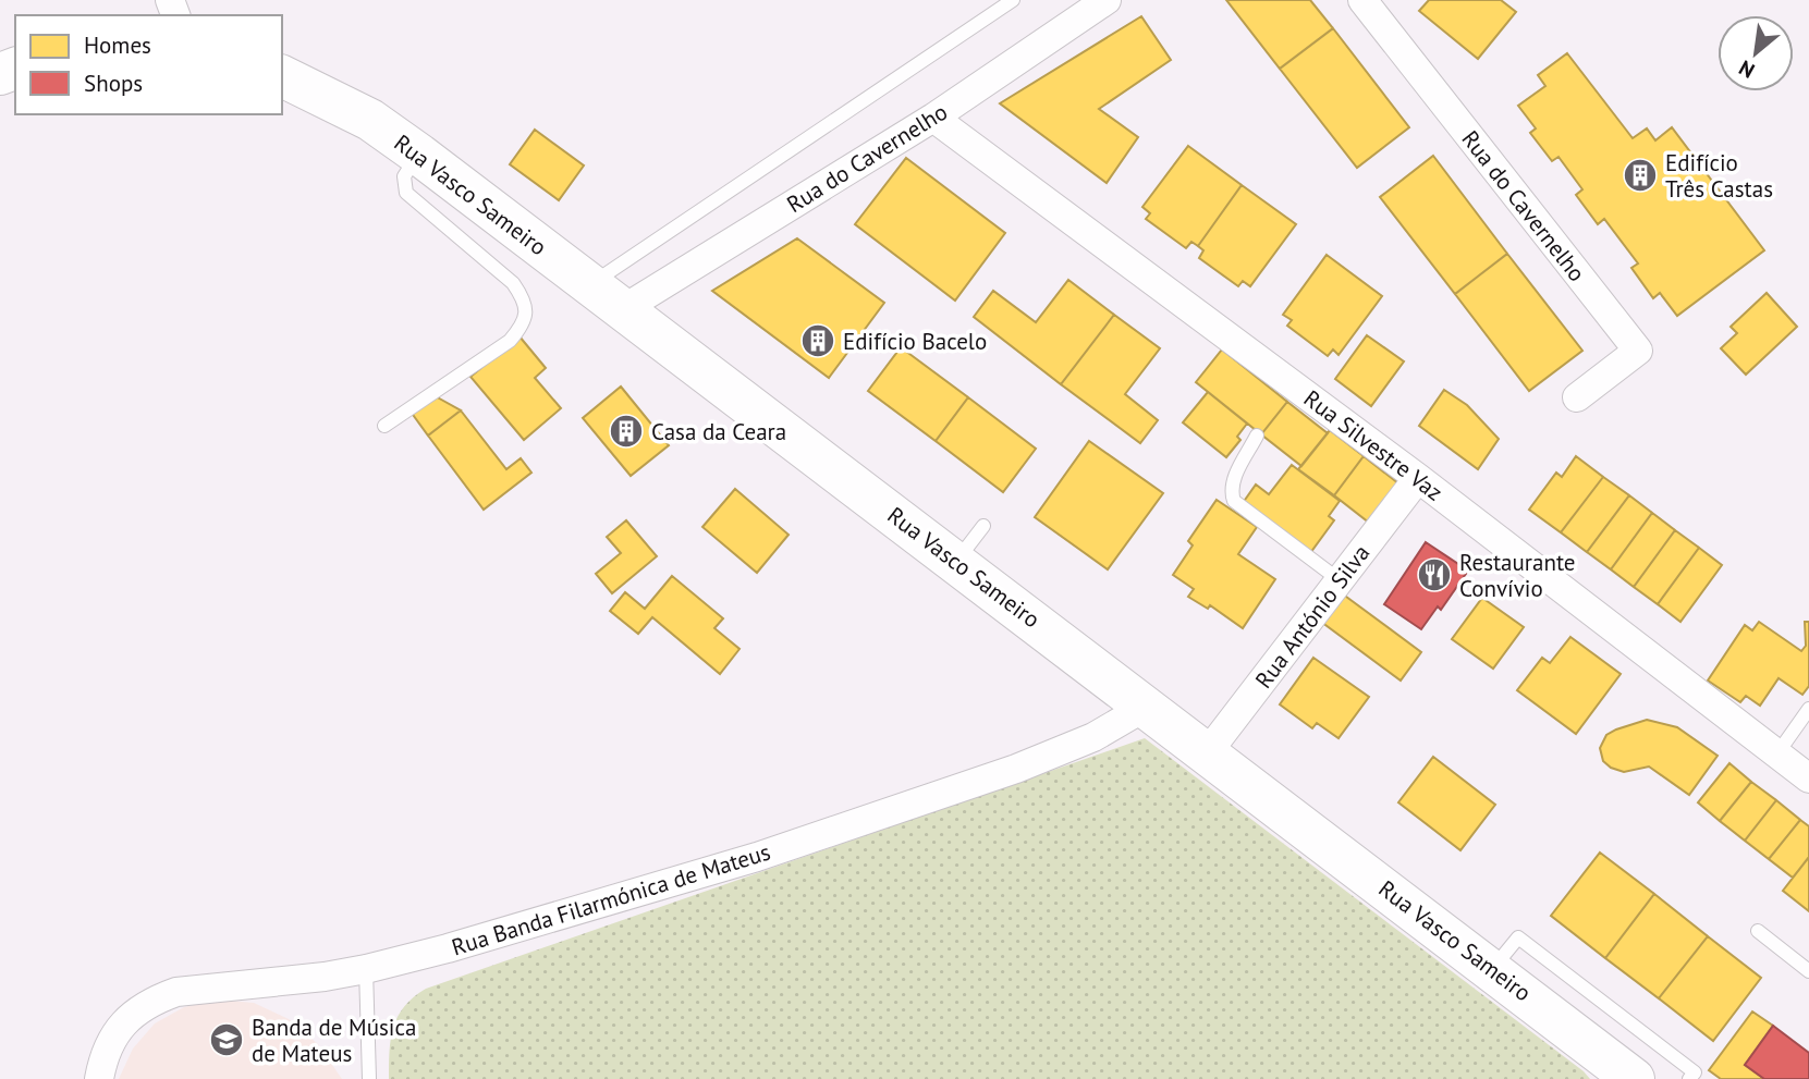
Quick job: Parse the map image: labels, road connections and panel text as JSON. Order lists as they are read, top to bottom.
{
  "streets": {
    "main road": ["Rua Vasco Sameiro"],
    "street": [
      "Rua do Cavernelho",
      "Rua Silvestre Vaz",
      "Rua António Silva",
      "Rua Banda Filarmónica de Mateus"
    ]
  },
  "crossings": [
    ["Rua do Cavernelho", "Rua Vasco Sameiro"],
    ["Rua do Cavernelho", "Rua Silvestre Vaz"],
    ["Rua Vasco Sameiro", "Rua António Silva"],
    ["Rua Vasco Sameiro", "Rua Banda Filarmónica de Mateus"],
    ["Rua Silvestre Vaz", "Rua António Silva"]
  ],
  "places": {
    "building": ["Edifício Três Castas", "Edifício Bacelo", "Casa da Ceara"],
    "restaurant": ["Restaurante Convívio"],
    "school or university": ["Banda de Música de Mateus"]
  },
  "legend": ["Homes", "Shops"],
  "north": "bottom left"
}
